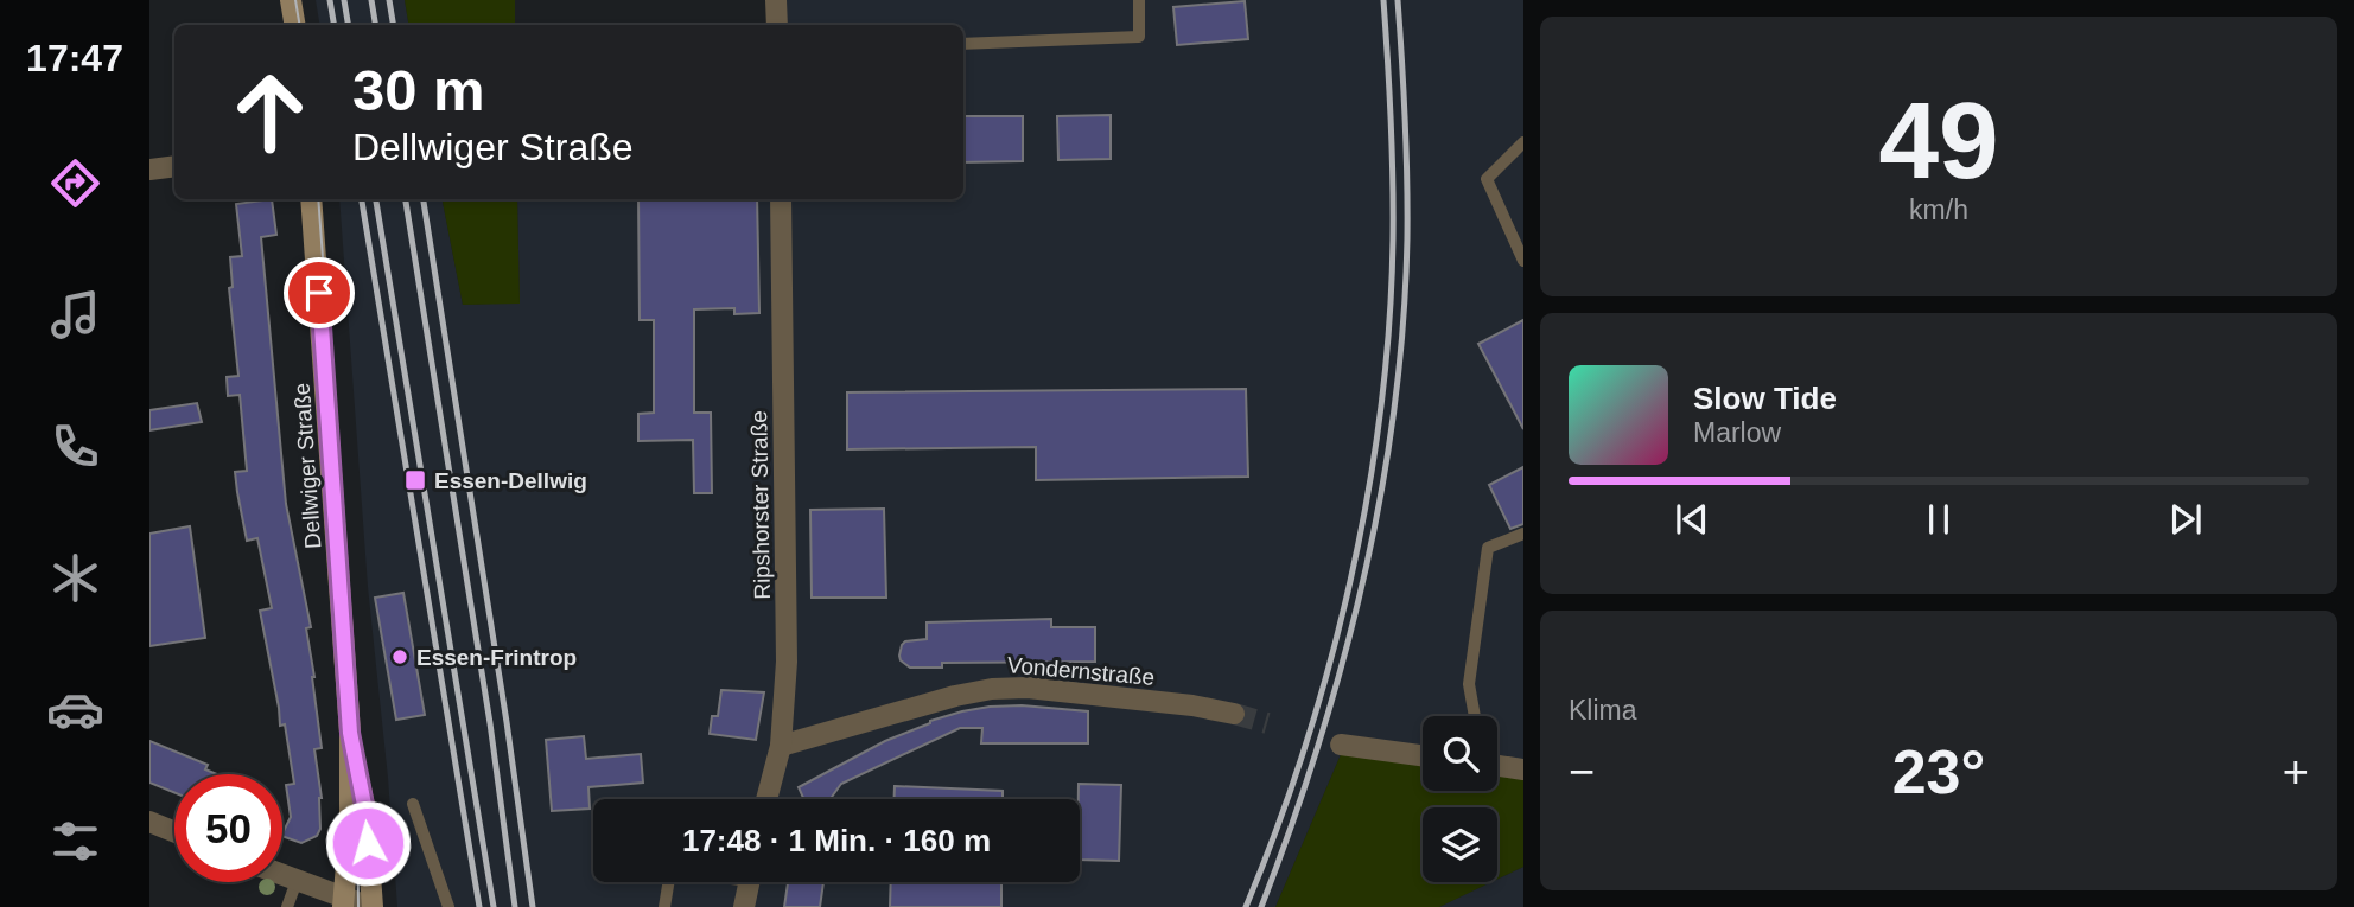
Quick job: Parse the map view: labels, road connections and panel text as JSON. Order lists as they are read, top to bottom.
{
  "streets": {
    "main road": ["Dellwiger Straße"],
    "street": ["Ripshorster Straße", "Vondernstraße"]
  },
  "crossings": [
    ["Ripshorster Straße", "Vondernstraße"]
  ],
  "places": {
    "transit": ["Essen-Dellwig"],
    "other": ["Essen-Frintrop"]
  },
  "page": {
    "tabs": "17:47",
    "tile": [
      ["49", "km/h"],
      "Klima"
    ],
    "turn": ["30 m", "Dellwiger Straße"],
    "song": ["Slow Tide", "Marlow"],
    "heat": ["−", "23°", "+"],
    "limit": "50",
    "trip": "17:48 · 1 Min. · 160 m"
  }
}
